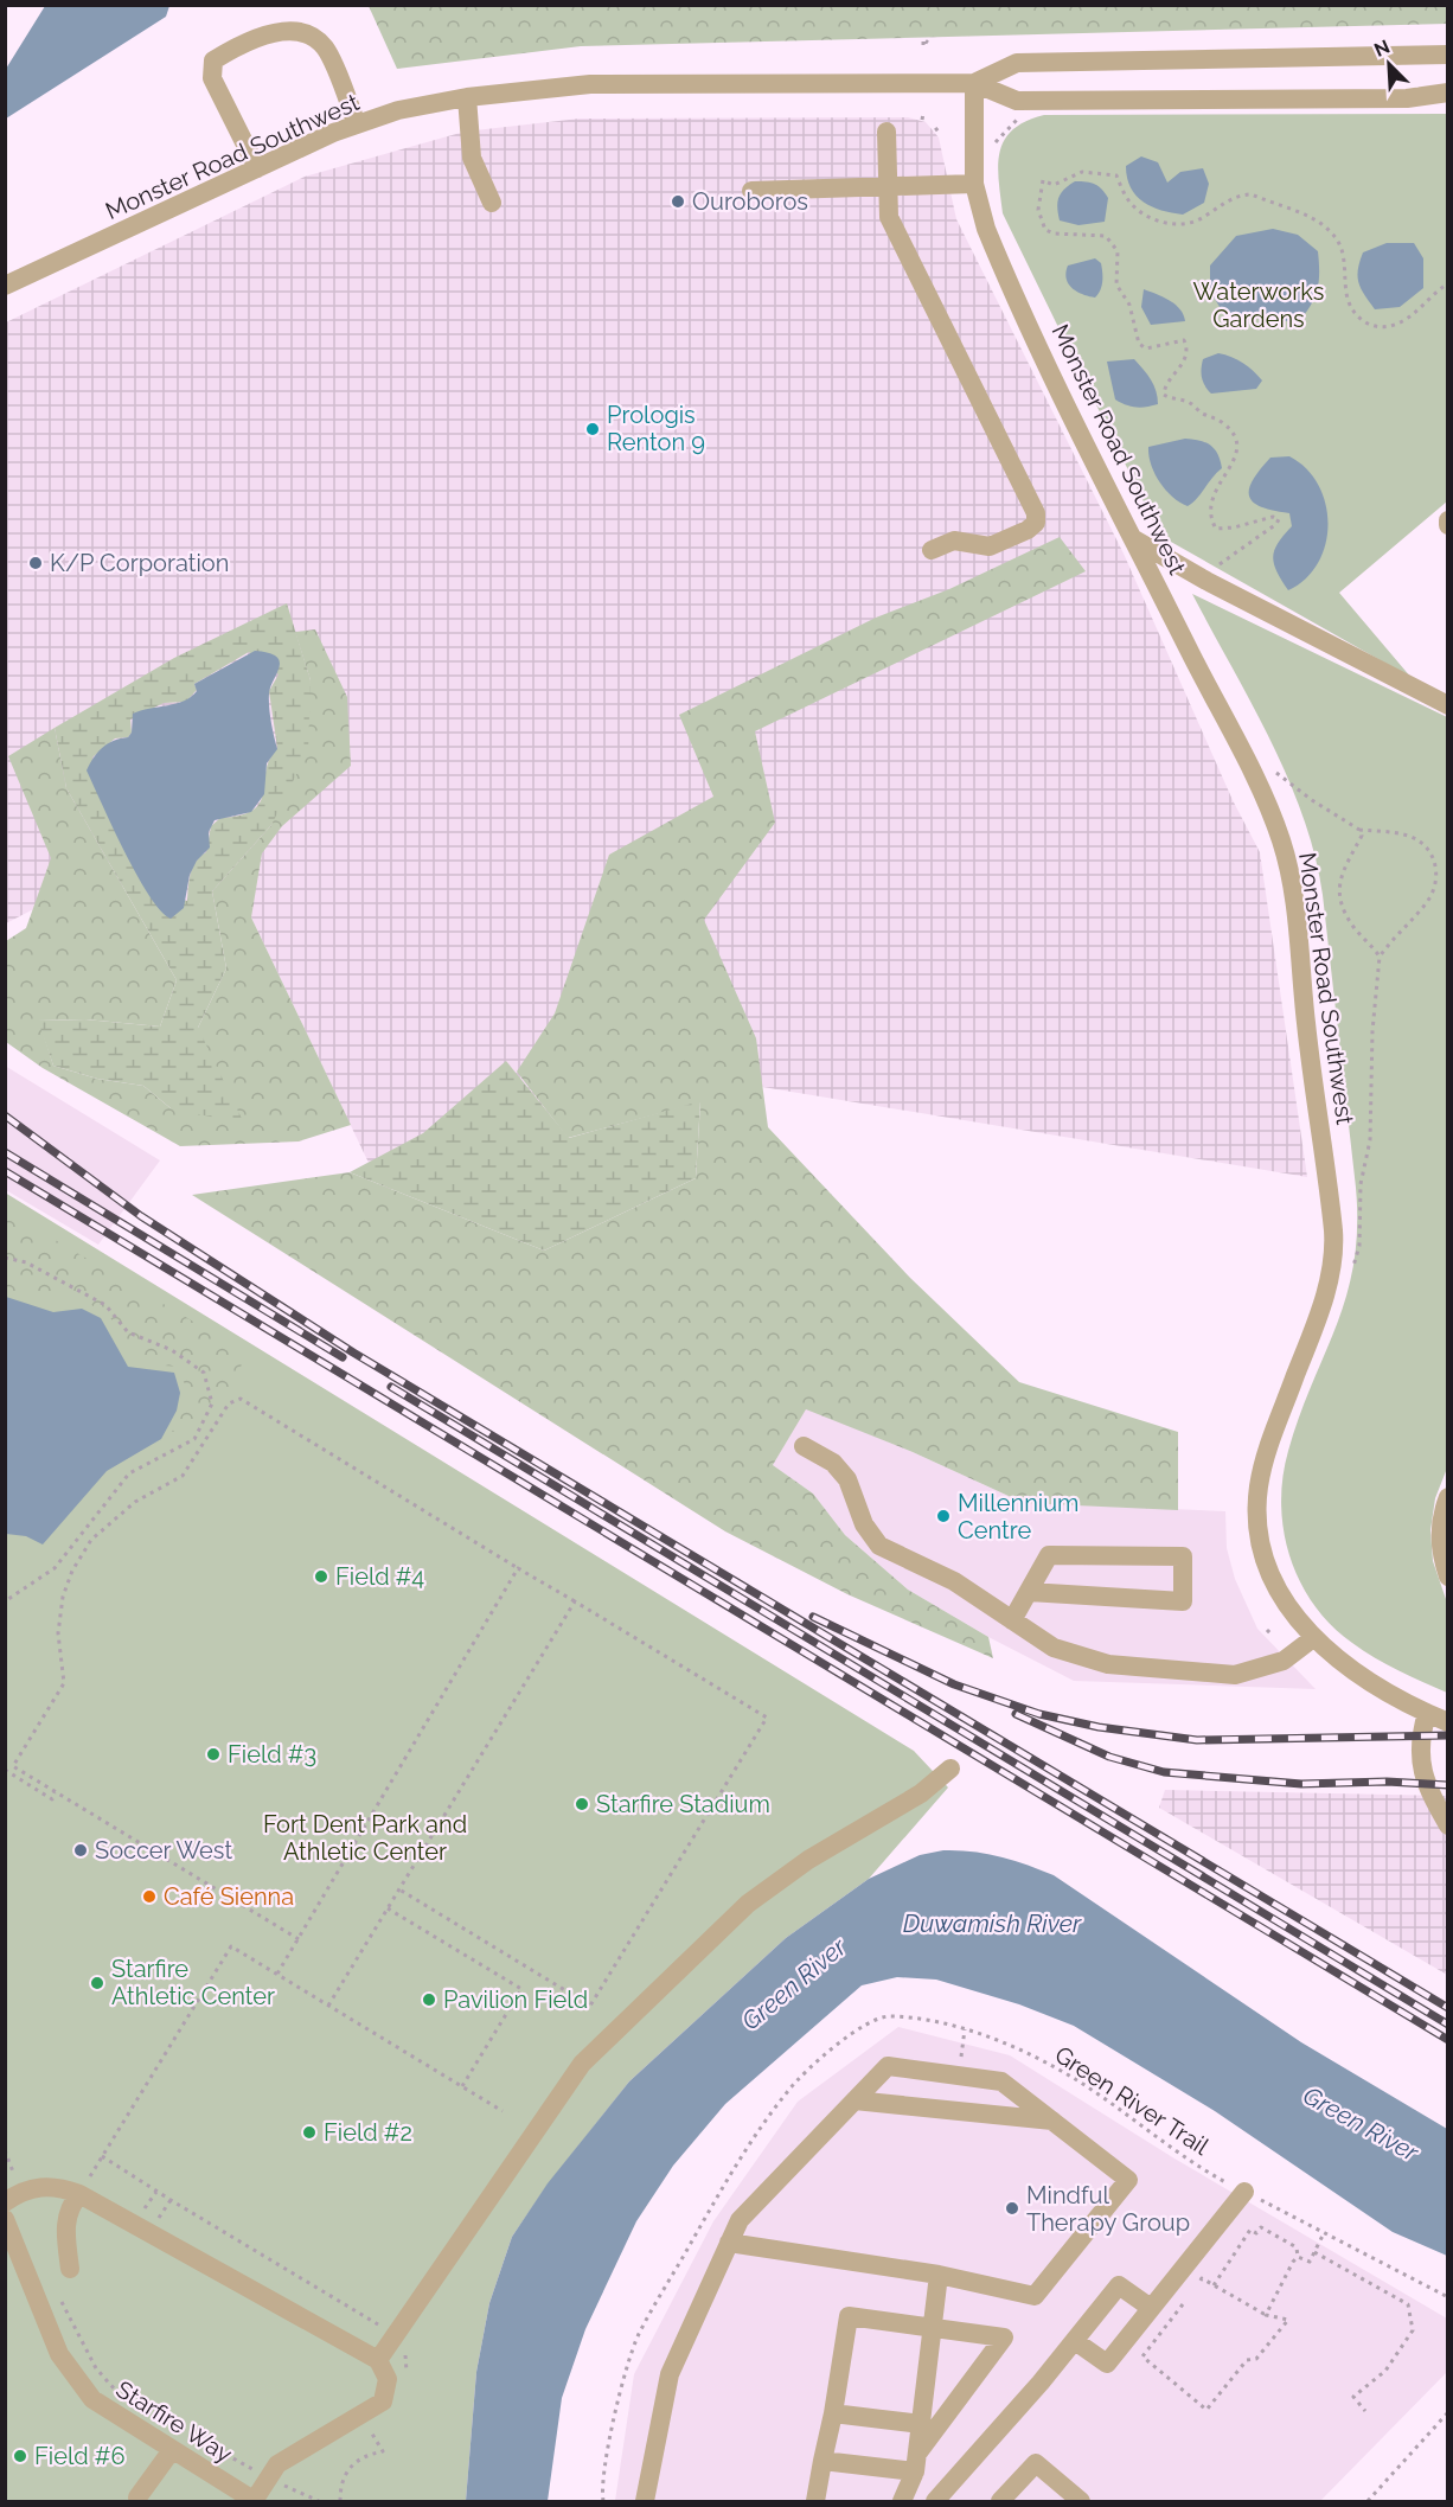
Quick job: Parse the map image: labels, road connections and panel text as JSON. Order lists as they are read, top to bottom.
{
  "streets": {
    "street": ["Monster Road Southwest", "Starfire Way"],
    "path": ["Green River Trail"]
  },
  "water": ["Duwamish River", "Green River"],
  "parks": ["Waterworks Gardens", "Fort Dent Park and Athletic Center"],
  "places": [
    "Ouroboros",
    "Prologis Renton 9",
    "K/P Corporation",
    "Millennium Centre",
    "Field #4",
    "Field #3",
    "Starfire Stadium",
    "Soccer West",
    "Café Sienna",
    "Starfire Athletic Center",
    "Pavilion Field",
    "Field #2",
    "Mindful Therapy Group",
    "Field #6"
  ],
  "north": "top left"
}
